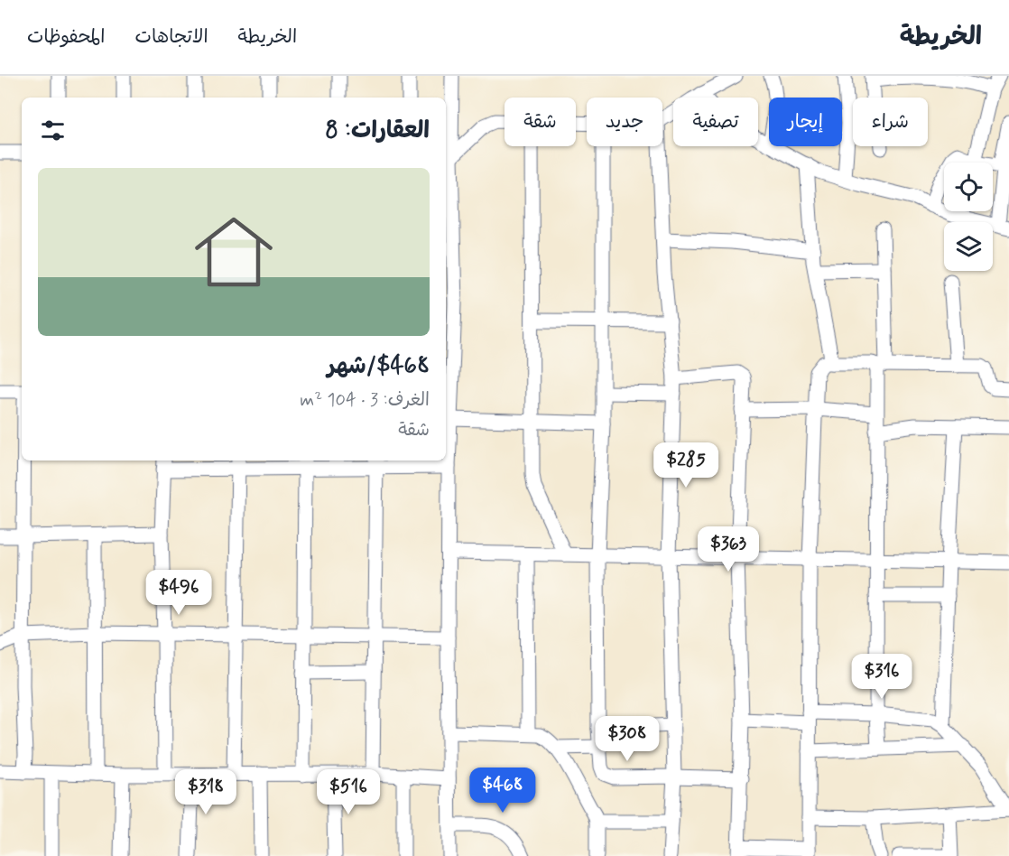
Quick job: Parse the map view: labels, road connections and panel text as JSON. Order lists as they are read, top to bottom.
{
  "page": {
    "header": "الخريطة",
    "nav": ["الخريطة", "الاتجاهات", "المحفوظات"],
    "chip": [
      "شراء",
      "إيجار",
      "تصفية",
      "جديد",
      "شقة"
    ],
    "heading": "العقارات: 8",
    "list": [
      {
        "name": "$468/شهر",
        "note": "الغرف: 3 · 104 m² · شقة"
      }
    ],
    "price": [
      "$285",
      "$363",
      "$496",
      "$316",
      "$308",
      "$468",
      "$318",
      "$516"
    ]
  }
}
